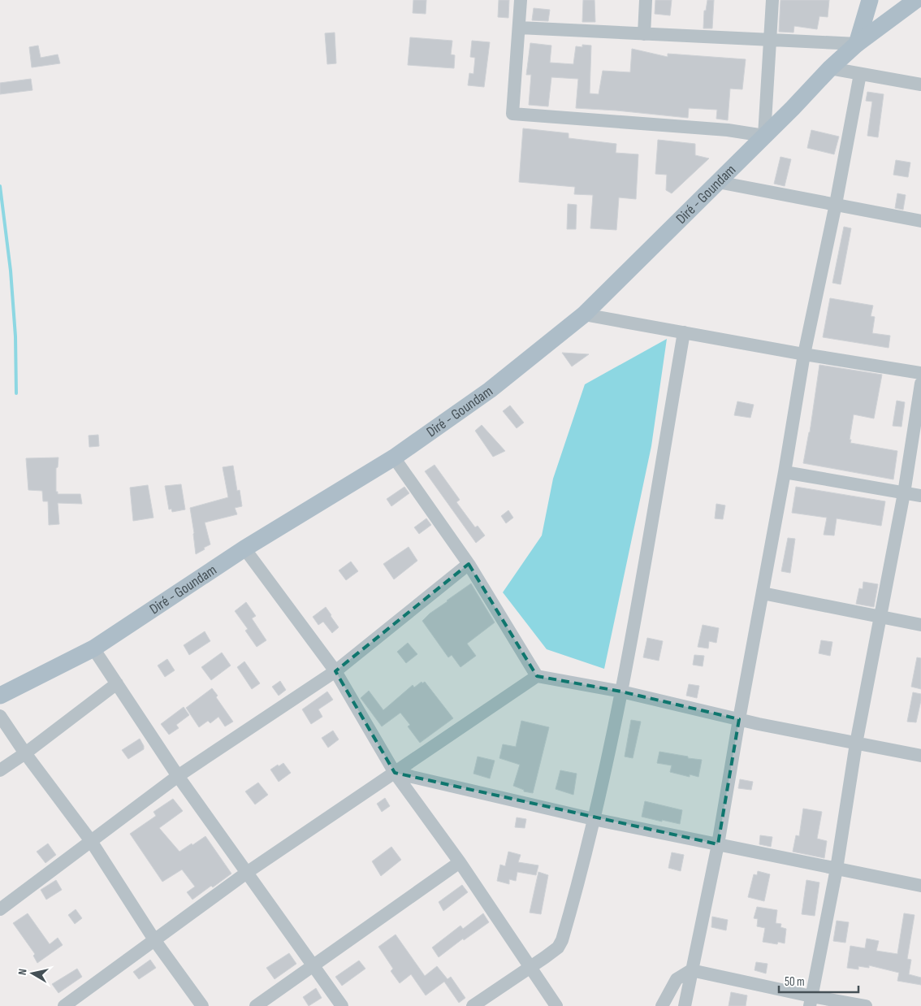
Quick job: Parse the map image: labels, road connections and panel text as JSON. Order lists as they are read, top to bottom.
{
  "streets": {
    "main road": ["Diré - Goundam"]
  },
  "scale_bar": "50 m",
  "north": "left"
}
